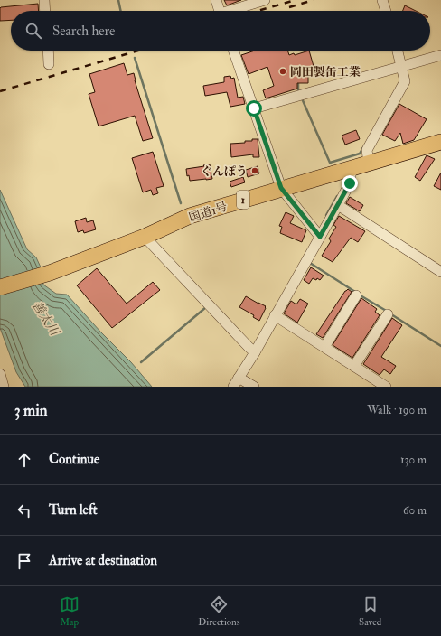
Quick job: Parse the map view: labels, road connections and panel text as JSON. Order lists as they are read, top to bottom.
{
  "streets": {
    "highway": ["1", "国道1号"]
  },
  "water": ["善太川"],
  "places": ["岡田製缶工業", "ぐんぽう"],
  "page": {
    "search": "Search here",
    "heading": ["3 min", "Walk · 190 m"],
    "list": [
      ["Continue", "130 m"],
      ["Turn left", "60 m"],
      "Arrive at destination"
    ],
    "nav": ["Map", "Directions", "Saved"]
  }
}
